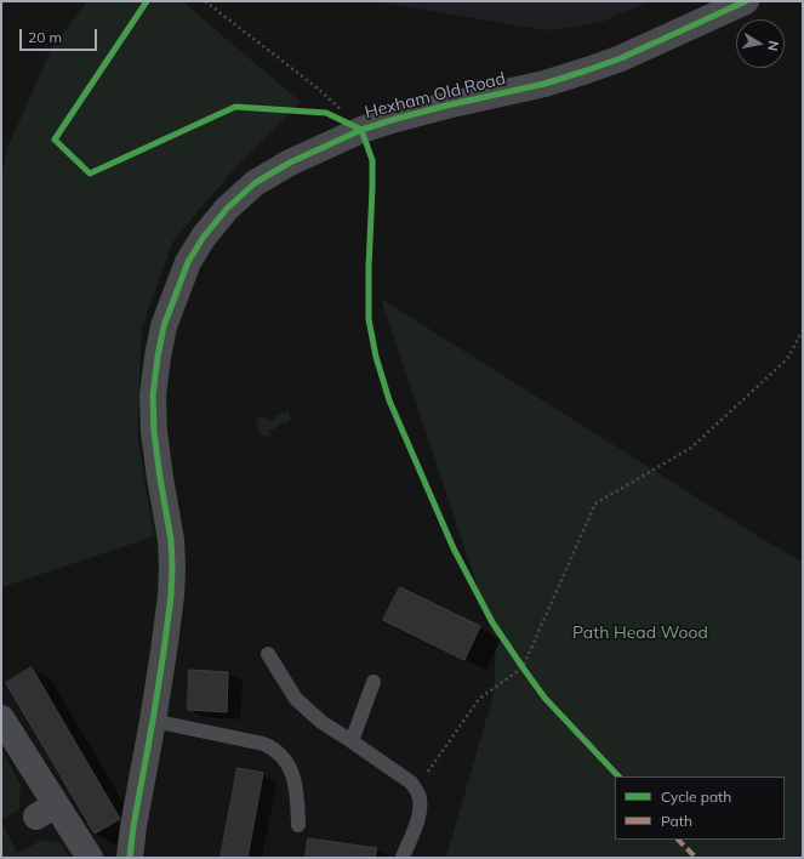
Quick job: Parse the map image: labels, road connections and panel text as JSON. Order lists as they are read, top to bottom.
{
  "streets": {
    "street": ["Hexham Old Road"]
  },
  "parks": ["Path Head Wood"],
  "legend": ["Cycle path", "Path"],
  "scale_bar": "20 m",
  "north": "right"
}
